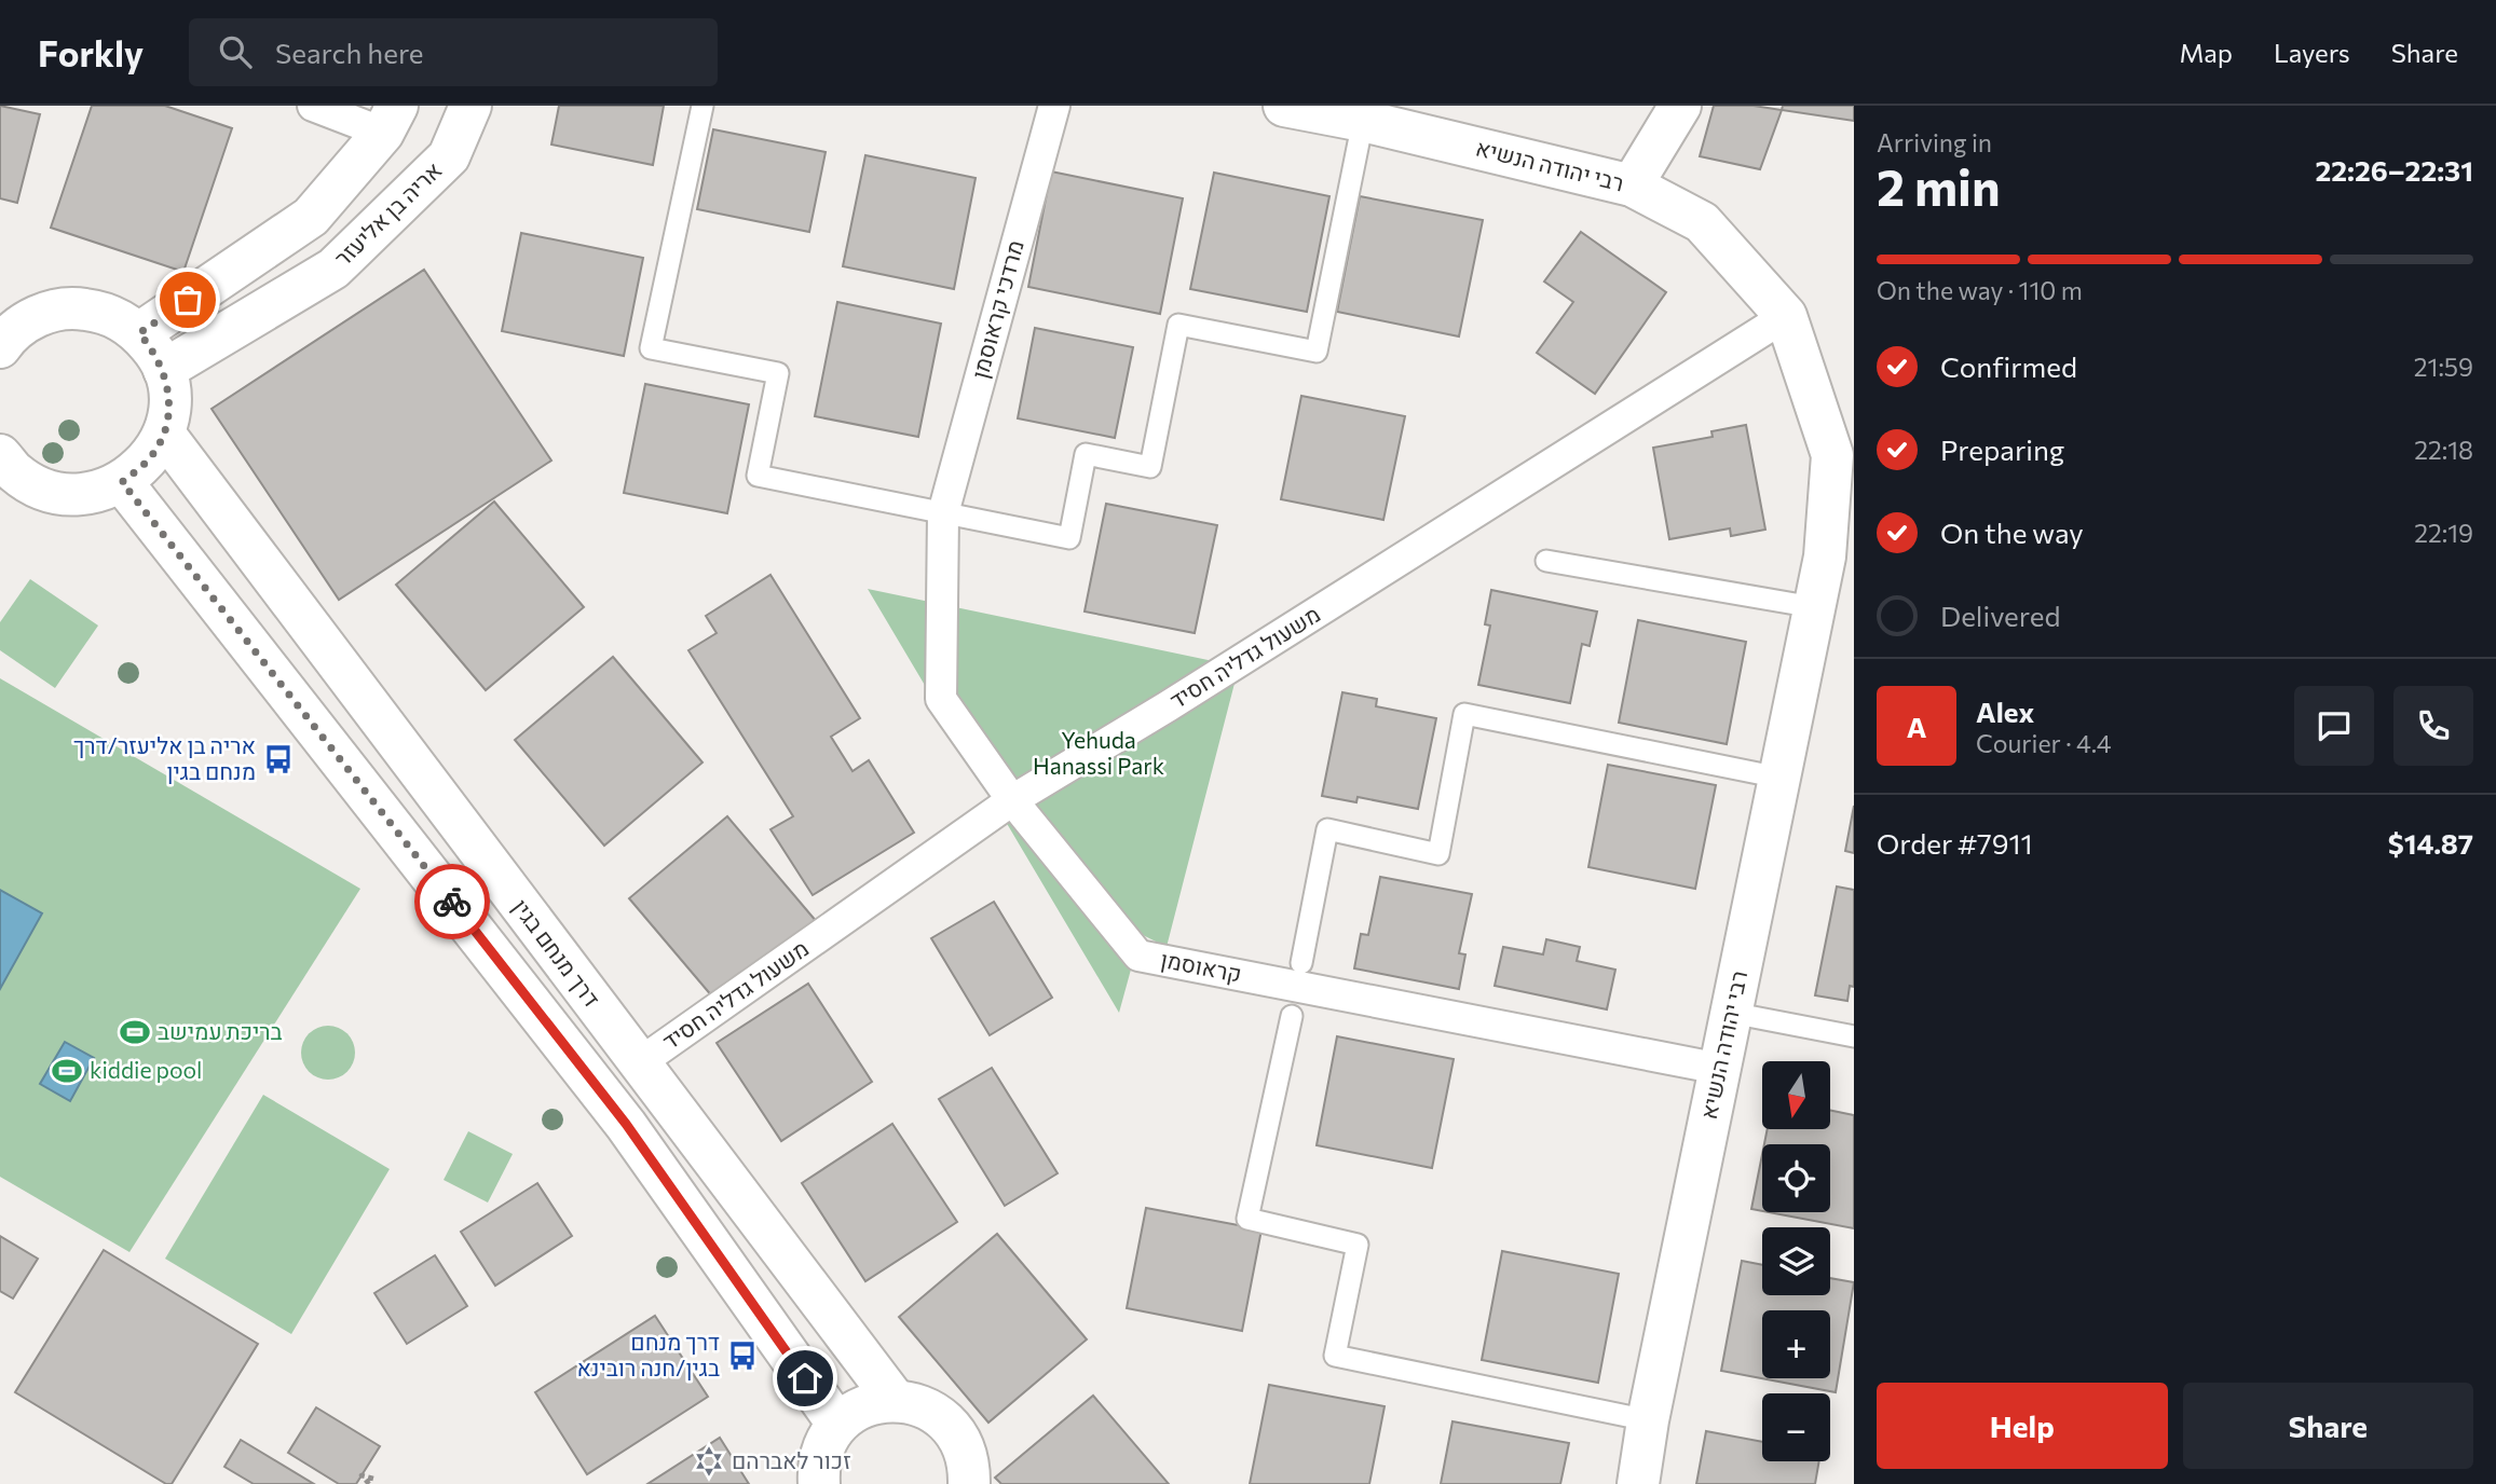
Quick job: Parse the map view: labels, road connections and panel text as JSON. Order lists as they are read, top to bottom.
{
  "streets": {
    "street": [
      "רבי יהודה הנשיא",
      "אריה בן אליעזר",
      "מרדכי קראוסמן",
      "משעול גדליה חסיד",
      "דרך מנחם בגין",
      "קראוסמן"
    ]
  },
  "crossings": [
    ["רבי יהודה הנשיא", "משעול גדליה חסיד"],
    ["רבי יהודה הנשיא", "קראוסמן"],
    ["מרדכי קראוסמן", "קראוסמן"],
    ["משעול גדליה חסיד", "דרך מנחם בגין"],
    ["משעול גדליה חסיד", "קראוסמן"]
  ],
  "parks": ["Yehuda Hanassi Park"],
  "places": {
    "bus stop": ["אריה בן אליעזר/דרך מנחם בגין", "דרך מנחם בגין/חנה רובינא"],
    "sports": ["בריכת עמישב", "kiddie pool"],
    "synagogue": ["זכור לאברהם"]
  },
  "north": "bottom",
  "page": {
    "header": "Forkly",
    "search": "Search here",
    "nav": ["Map", "Layers", "Share"],
    "heading": ["2 min", "Arriving in", "22:26–22:31"],
    "panel": [
      "Alex",
      "Courier · 4.4",
      "Order #7911",
      "$14.87"
    ],
    "bar": "On the way · 110 m",
    "list": [
      ["Confirmed", "21:59"],
      ["Preparing", "22:18"],
      ["On the way", "22:19"],
      "Delivered"
    ],
    "round": "A",
    "map_buttons": ["+", "−"],
    "buttons": ["Help", "Share"]
  }
}
